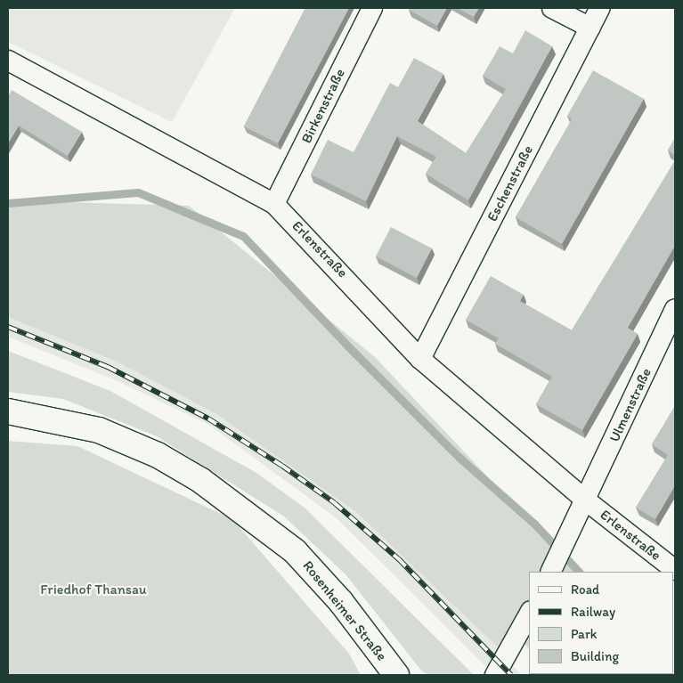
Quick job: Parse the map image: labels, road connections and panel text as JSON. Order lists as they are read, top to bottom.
{
  "streets": {
    "main road": ["Rosenheimer Straße"],
    "street": [
      "Birkenstraße",
      "Eschenstraße",
      "Erlenstraße",
      "Ulmenstraße"
    ]
  },
  "crossings": [
    ["Birkenstraße", "Erlenstraße"],
    ["Eschenstraße", "Erlenstraße"],
    ["Erlenstraße", "Ulmenstraße"]
  ],
  "parks": ["Friedhof Thansau"],
  "legend": [
    "Road",
    "Railway",
    "Park",
    "Building"
  ]
}
